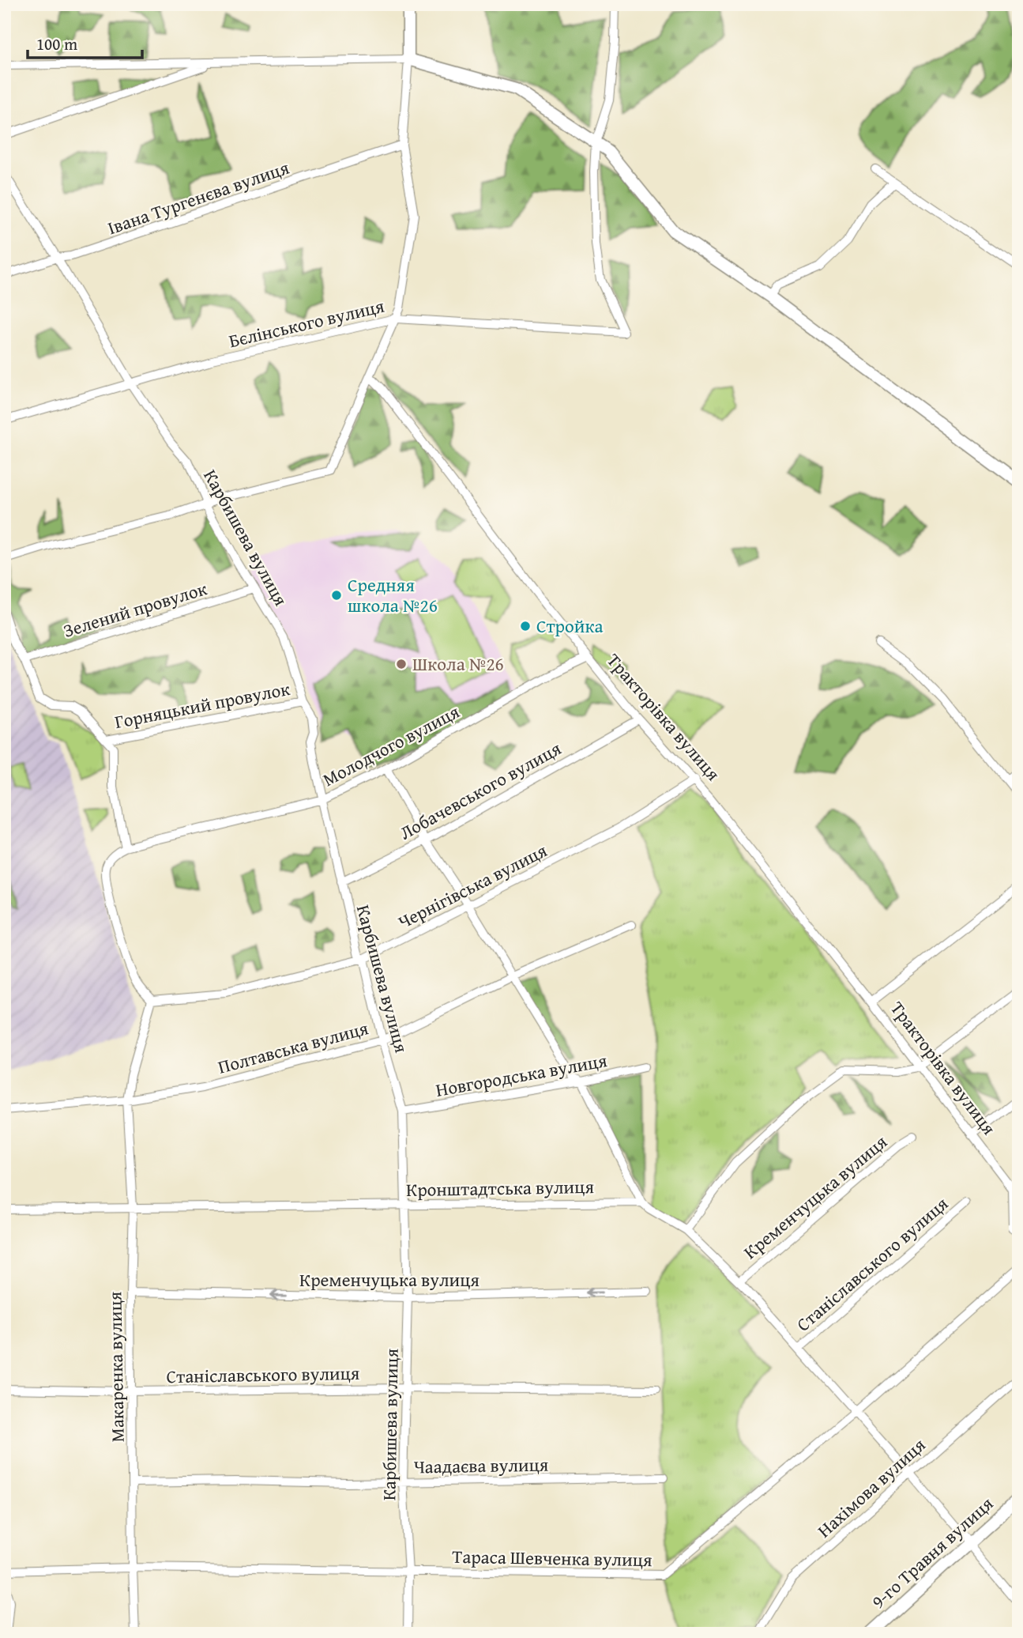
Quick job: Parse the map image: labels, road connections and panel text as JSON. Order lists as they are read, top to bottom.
{
  "streets": {
    "main road": ["9-го Травня вулиця"],
    "street": [
      "Івана Тургенєва вулиця",
      "Бєлінського вулиця",
      "Карбишева вулиця",
      "Зелений провулок",
      "Горняцький провулок",
      "Тракторівка вулиця",
      "Молодчого вулиця",
      "Лобачевського вулиця",
      "Чернігівська вулиця",
      "Полтавська вулиця",
      "Новгородська вулиця",
      "Кронштадтська вулиця",
      "Кременчуцька вулиця",
      "Станіславського вулиця",
      "Макаренка вулиця",
      "Чаадаєва вулиця",
      "Нахімова вулиця",
      "Тараса Шевченка вулиця"
    ]
  },
  "crossings": [
    ["Івана Тургенєва вулиця", "Карбишева вулиця"],
    ["Бєлінського вулиця", "Карбишева вулиця"],
    ["Карбишева вулиця", "Зелений провулок"],
    ["Карбишева вулиця", "Горняцький провулок"],
    ["Карбишева вулиця", "Молодчого вулиця"],
    ["Карбишева вулиця", "Лобачевського вулиця"],
    ["Карбишева вулиця", "Чернігівська вулиця"],
    ["Карбишева вулиця", "Полтавська вулиця"],
    ["Карбишева вулиця", "Новгородська вулиця"],
    ["Карбишева вулиця", "Кронштадтська вулиця"],
    ["Карбишева вулиця", "Кременчуцька вулиця"],
    ["Карбишева вулиця", "Станіславського вулиця"],
    ["Карбишева вулиця", "Чаадаєва вулиця"],
    ["Карбишева вулиця", "Тараса Шевченка вулиця"],
    ["Тракторівка вулиця", "Молодчого вулиця"],
    ["Тракторівка вулиця", "Чернігівська вулиця"],
    ["Чернігівська вулиця", "Макаренка вулиця"],
    ["Полтавська вулиця", "Макаренка вулиця"],
    ["Кронштадтська вулиця", "Макаренка вулиця"],
    ["Кременчуцька вулиця", "Макаренка вулиця"],
    ["Станіславського вулиця", "Макаренка вулиця"],
    ["Макаренка вулиця", "Чаадаєва вулиця"],
    ["Макаренка вулиця", "Тараса Шевченка вулиця"]
  ],
  "one_way": ["Кременчуцька вулиця"],
  "places": ["Средняя школа №26", "Стройка", "Школа №26"],
  "scale_bar": "100 m"
}
